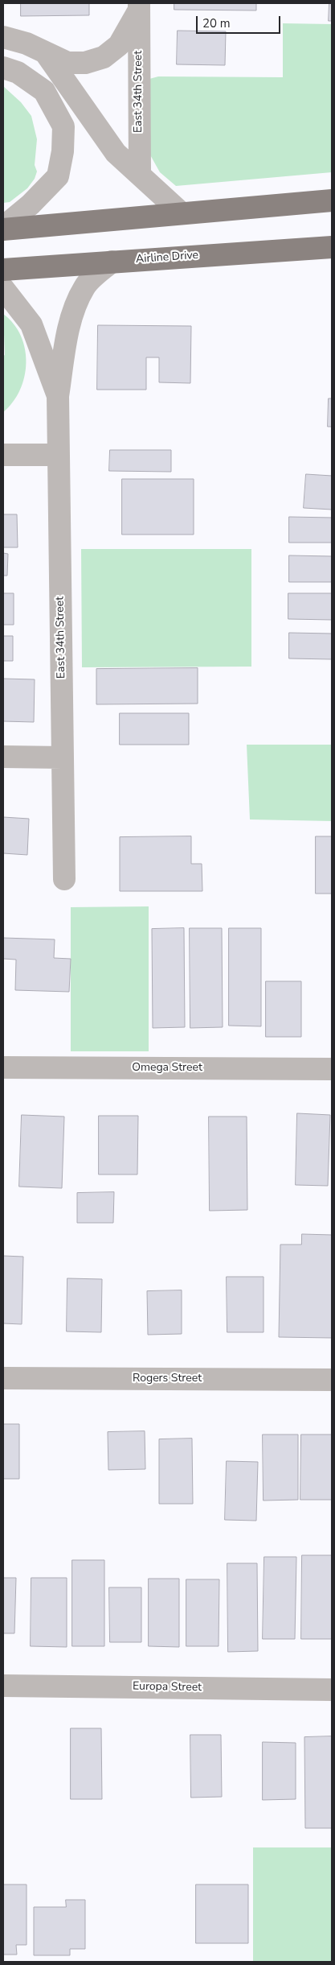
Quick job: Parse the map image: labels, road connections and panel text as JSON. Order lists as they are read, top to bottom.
{
  "streets": {
    "main road": ["Airline Drive"],
    "street": [
      "East 34th Street",
      "Omega Street",
      "Rogers Street",
      "Europa Street"
    ]
  },
  "crossings": [
    ["East 34th Street", "Airline Drive"]
  ],
  "scale_bar": "20 m"
}
